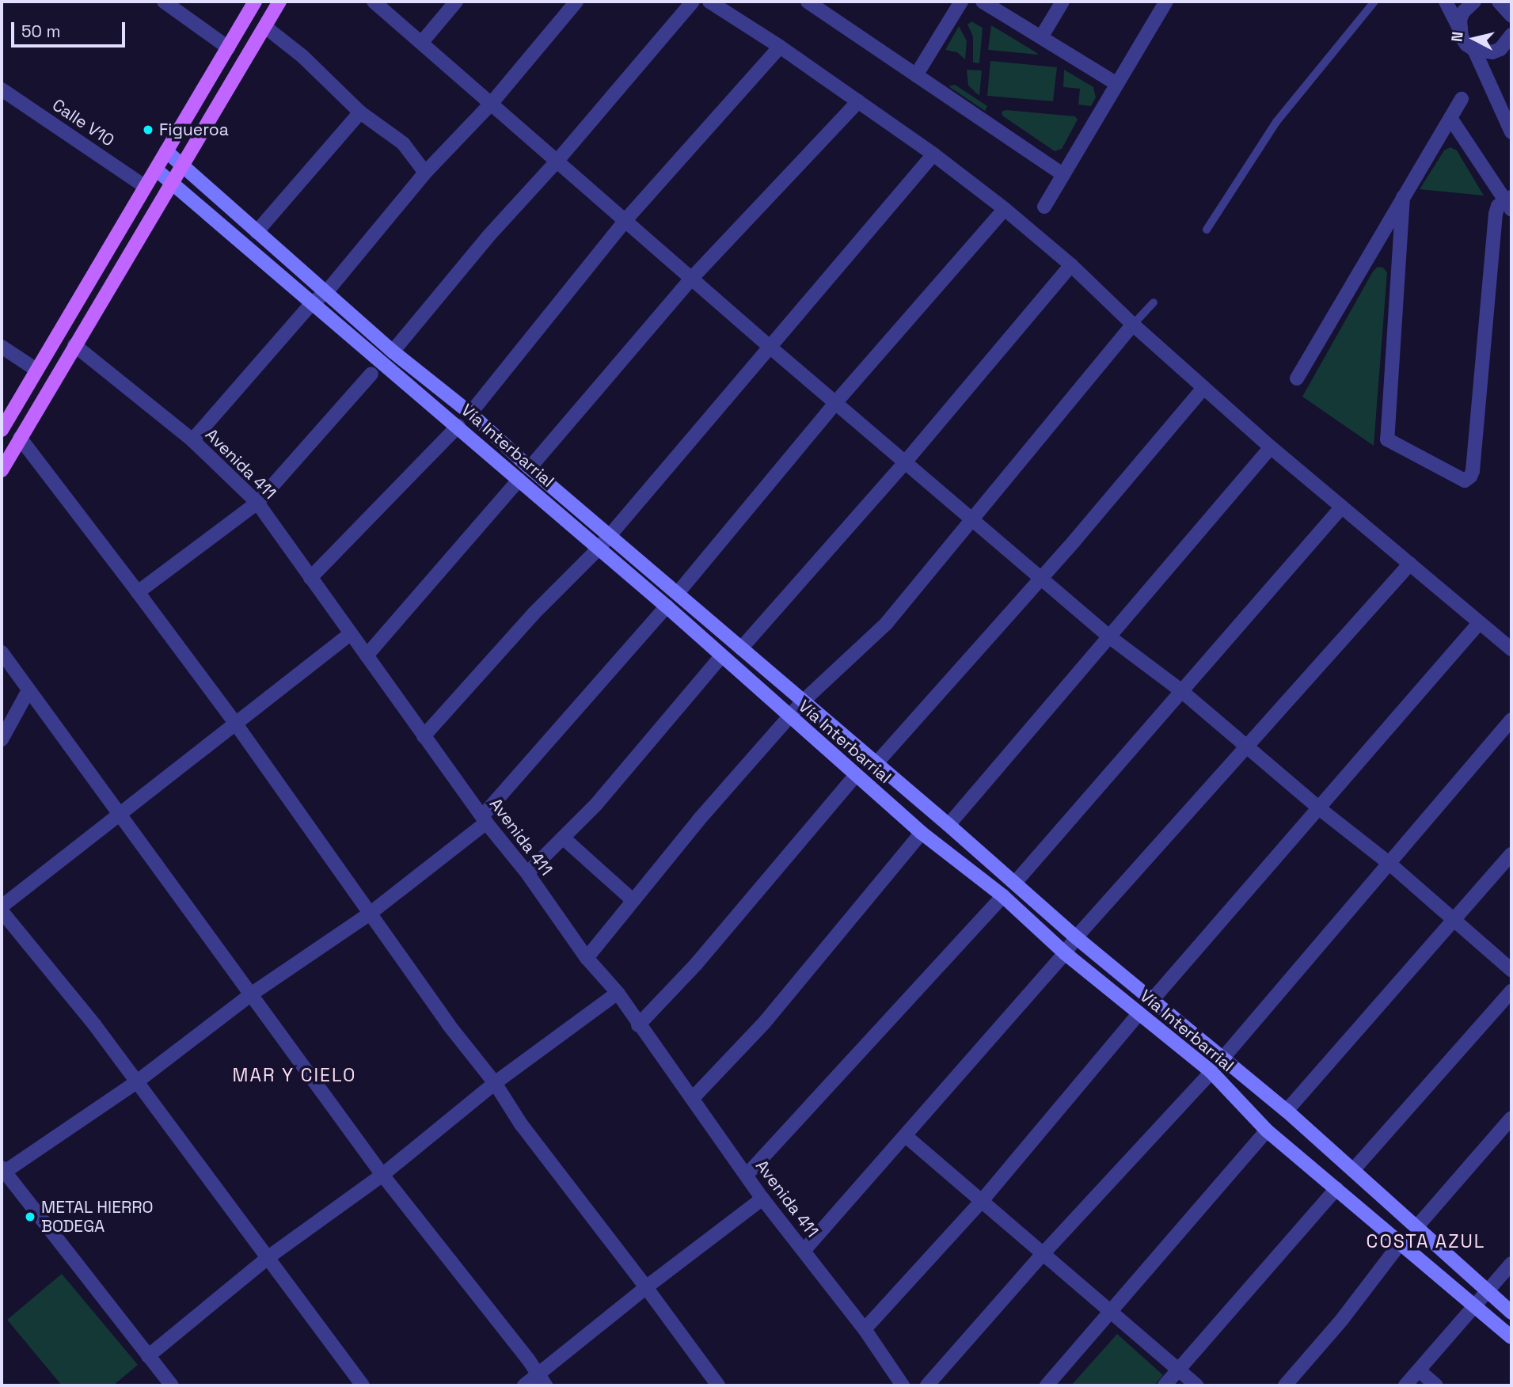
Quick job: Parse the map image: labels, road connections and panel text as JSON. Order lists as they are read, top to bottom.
{
  "streets": {
    "main road": ["Vía Interbarrial"],
    "street": ["Calle V10", "Avenida 411"]
  },
  "districts": ["MAR Y CIELO", "COSTA AZUL"],
  "places": ["Figueroa", "METAL HIERRO BODEGA"],
  "scale_bar": "50 m",
  "north": "left"
}
